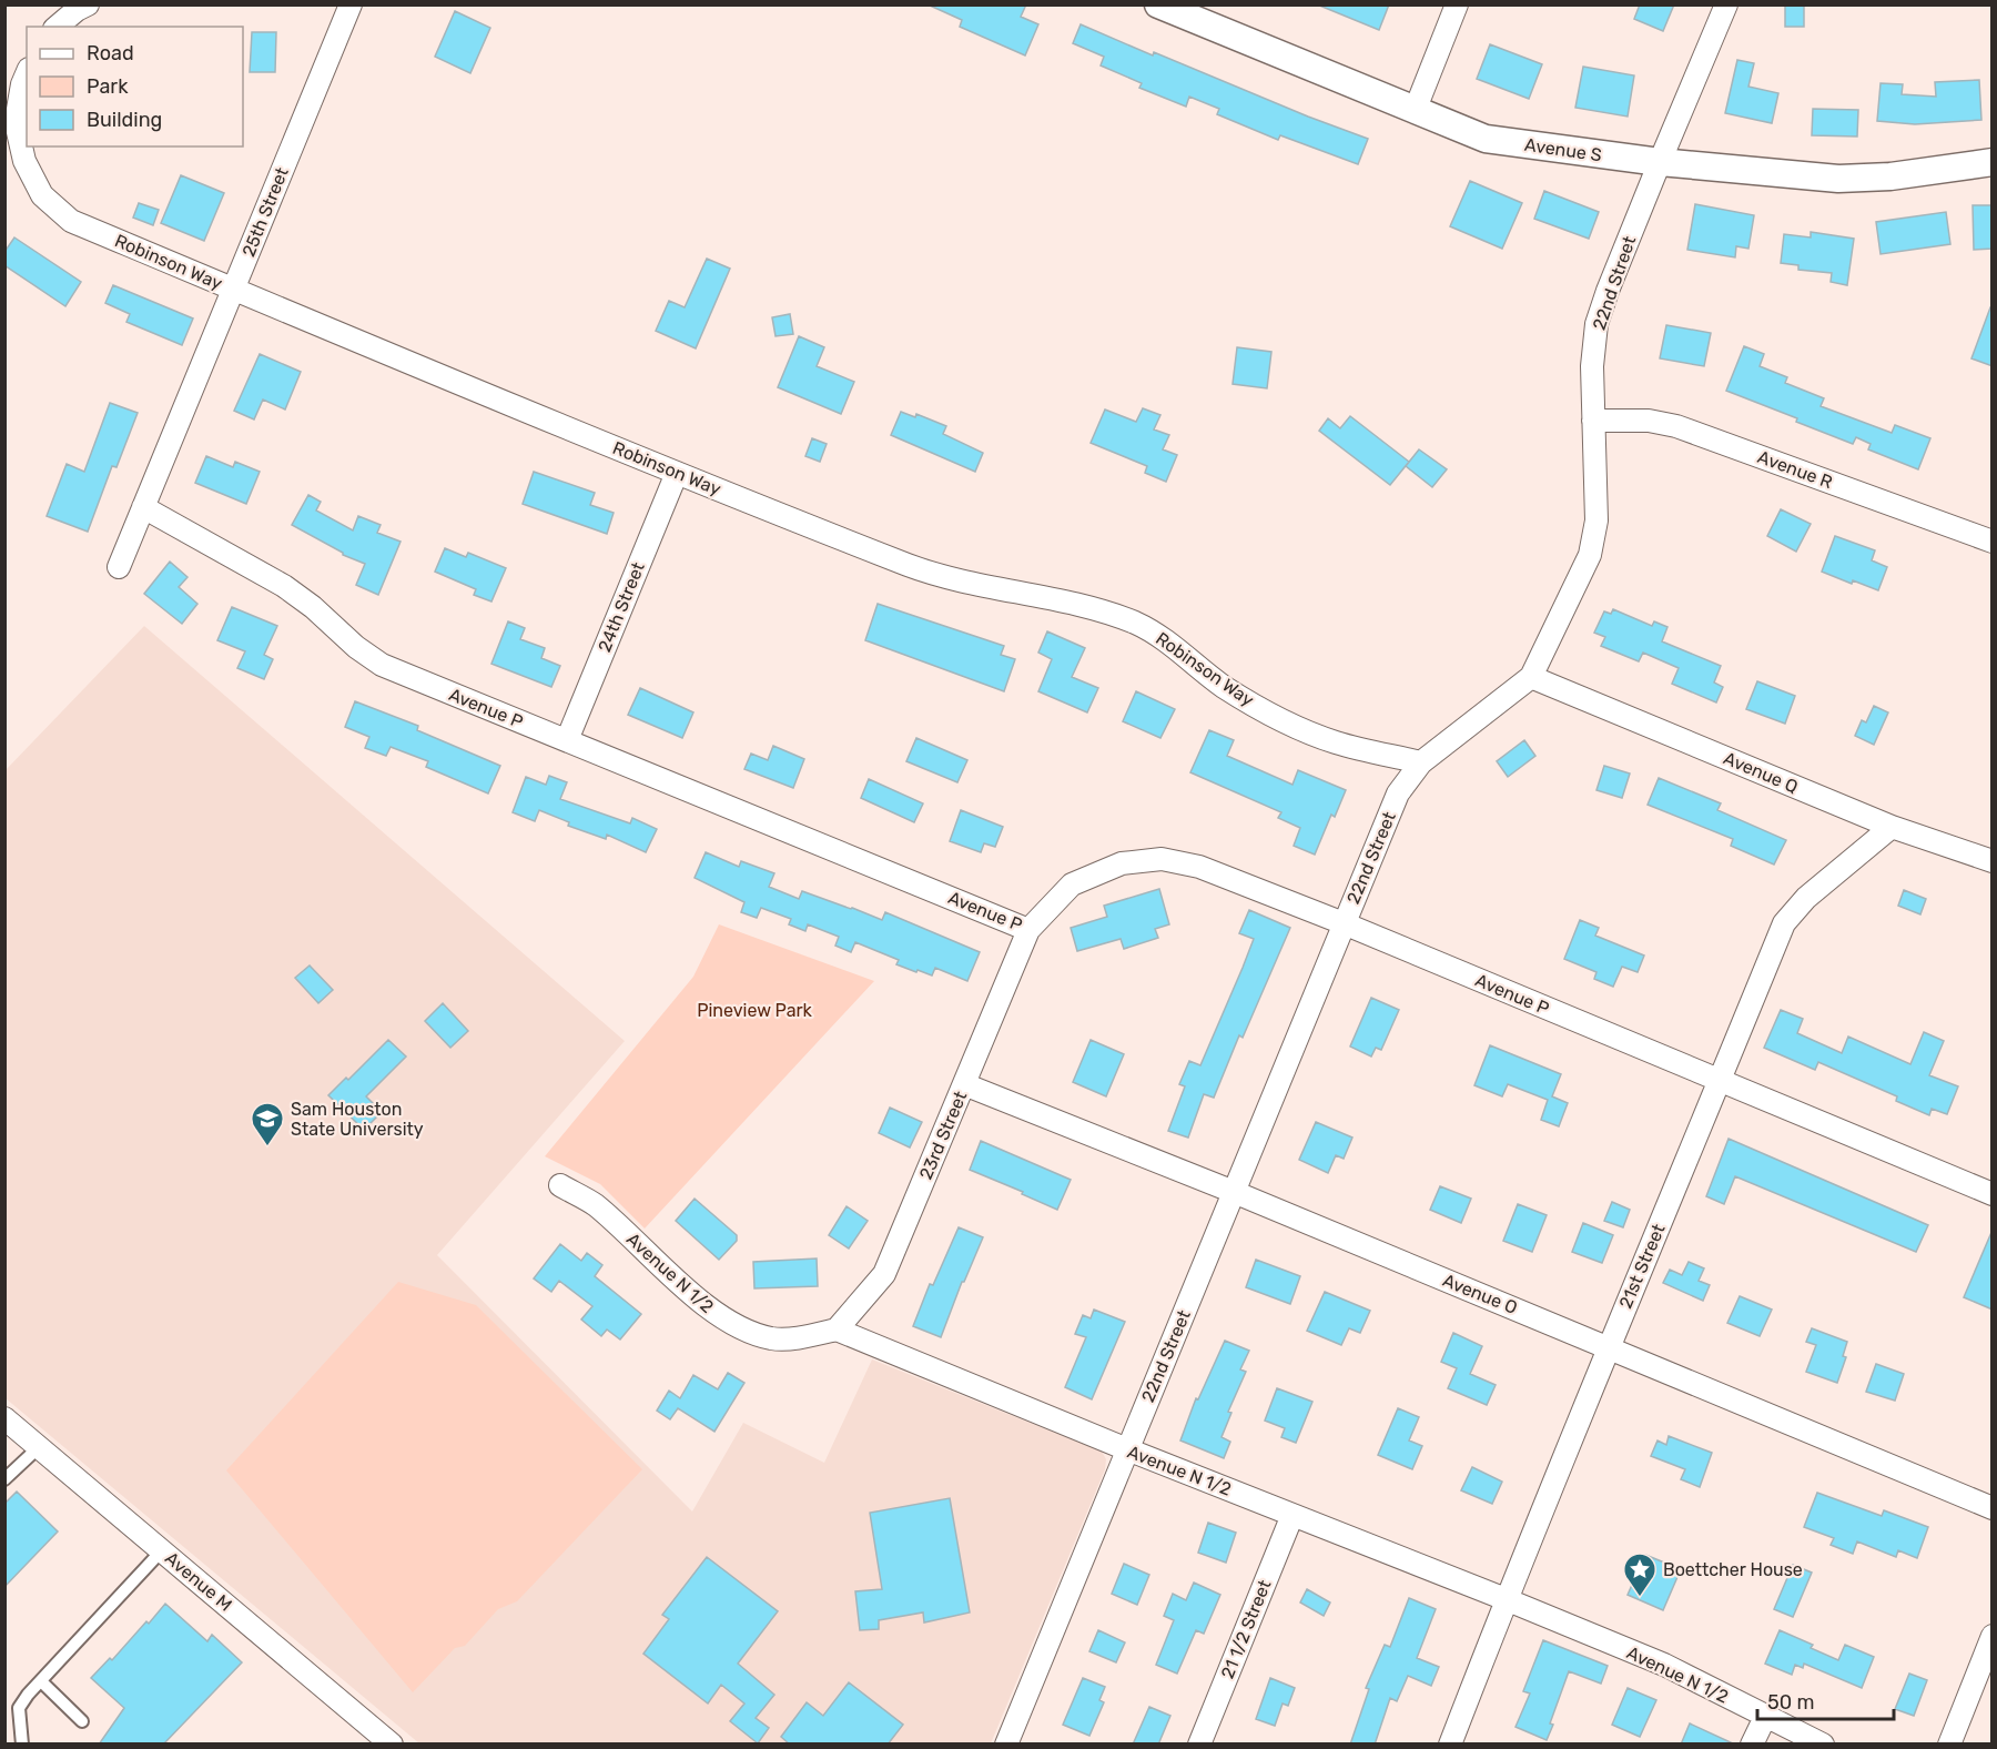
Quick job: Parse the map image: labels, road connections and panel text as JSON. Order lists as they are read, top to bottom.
{
  "streets": {
    "street": [
      "Avenue S",
      "25th Street",
      "Robinson Way",
      "22nd Street",
      "Avenue R",
      "24th Street",
      "Avenue P",
      "Avenue Q",
      "23rd Street",
      "21st Street",
      "Avenue N 1/2",
      "Avenue O",
      "Avenue M",
      "21 1/2 Street"
    ]
  },
  "crossings": [
    ["Avenue S", "22nd Street"],
    ["25th Street", "Robinson Way"],
    ["25th Street", "Avenue P"],
    ["Robinson Way", "22nd Street"],
    ["Robinson Way", "24th Street"],
    ["22nd Street", "Avenue R"],
    ["22nd Street", "Avenue P"],
    ["22nd Street", "Avenue Q"],
    ["22nd Street", "Avenue N 1/2"],
    ["22nd Street", "Avenue O"],
    ["24th Street", "Avenue P"],
    ["Avenue P", "23rd Street"],
    ["Avenue P", "21st Street"],
    ["Avenue Q", "21st Street"],
    ["23rd Street", "Avenue N 1/2"],
    ["23rd Street", "Avenue O"],
    ["21st Street", "Avenue N 1/2"],
    ["21st Street", "Avenue O"],
    ["Avenue N 1/2", "21 1/2 Street"]
  ],
  "parks": ["Pineview Park"],
  "places": {
    "school or university": ["Sam Houston State University"],
    "place": ["Boettcher House"]
  },
  "legend": ["Road", "Park", "Building"],
  "scale_bar": "50 m"
}
